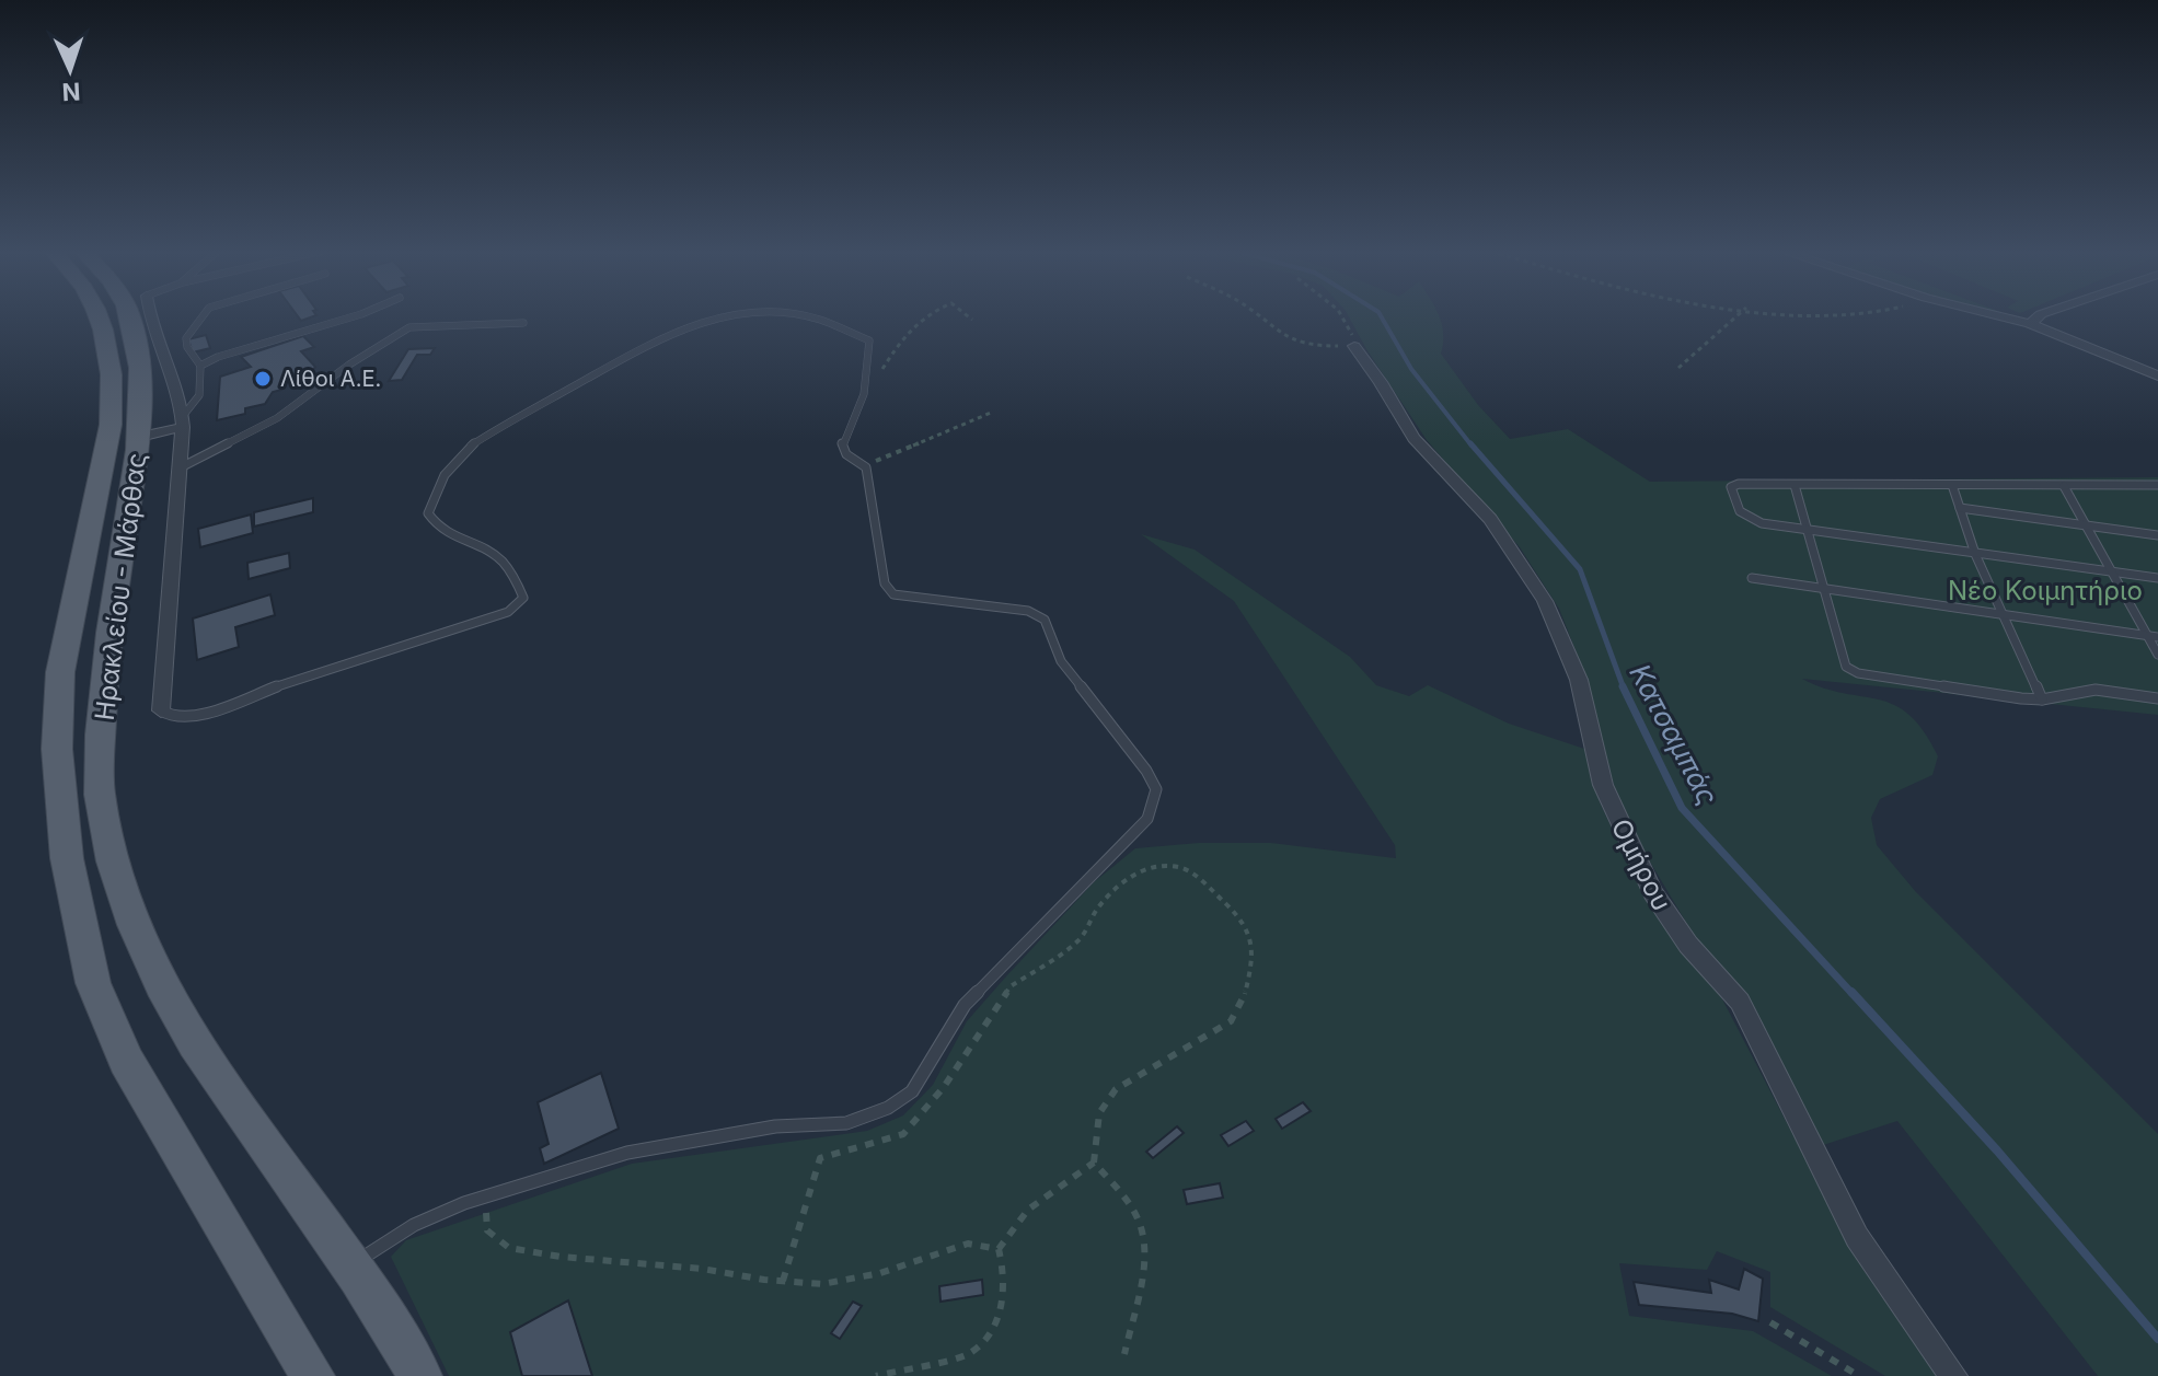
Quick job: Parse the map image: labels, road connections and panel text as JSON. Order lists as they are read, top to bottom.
{
  "streets": {
    "main road": ["Ηρακλείου - Μάρθας"],
    "street": ["Ομήρου"]
  },
  "water": ["Κατσαμπάς"],
  "parks": ["Νέο Κοιμητήριο"],
  "places": ["Λίθοι Α.Ε."],
  "north": "bottom"
}
